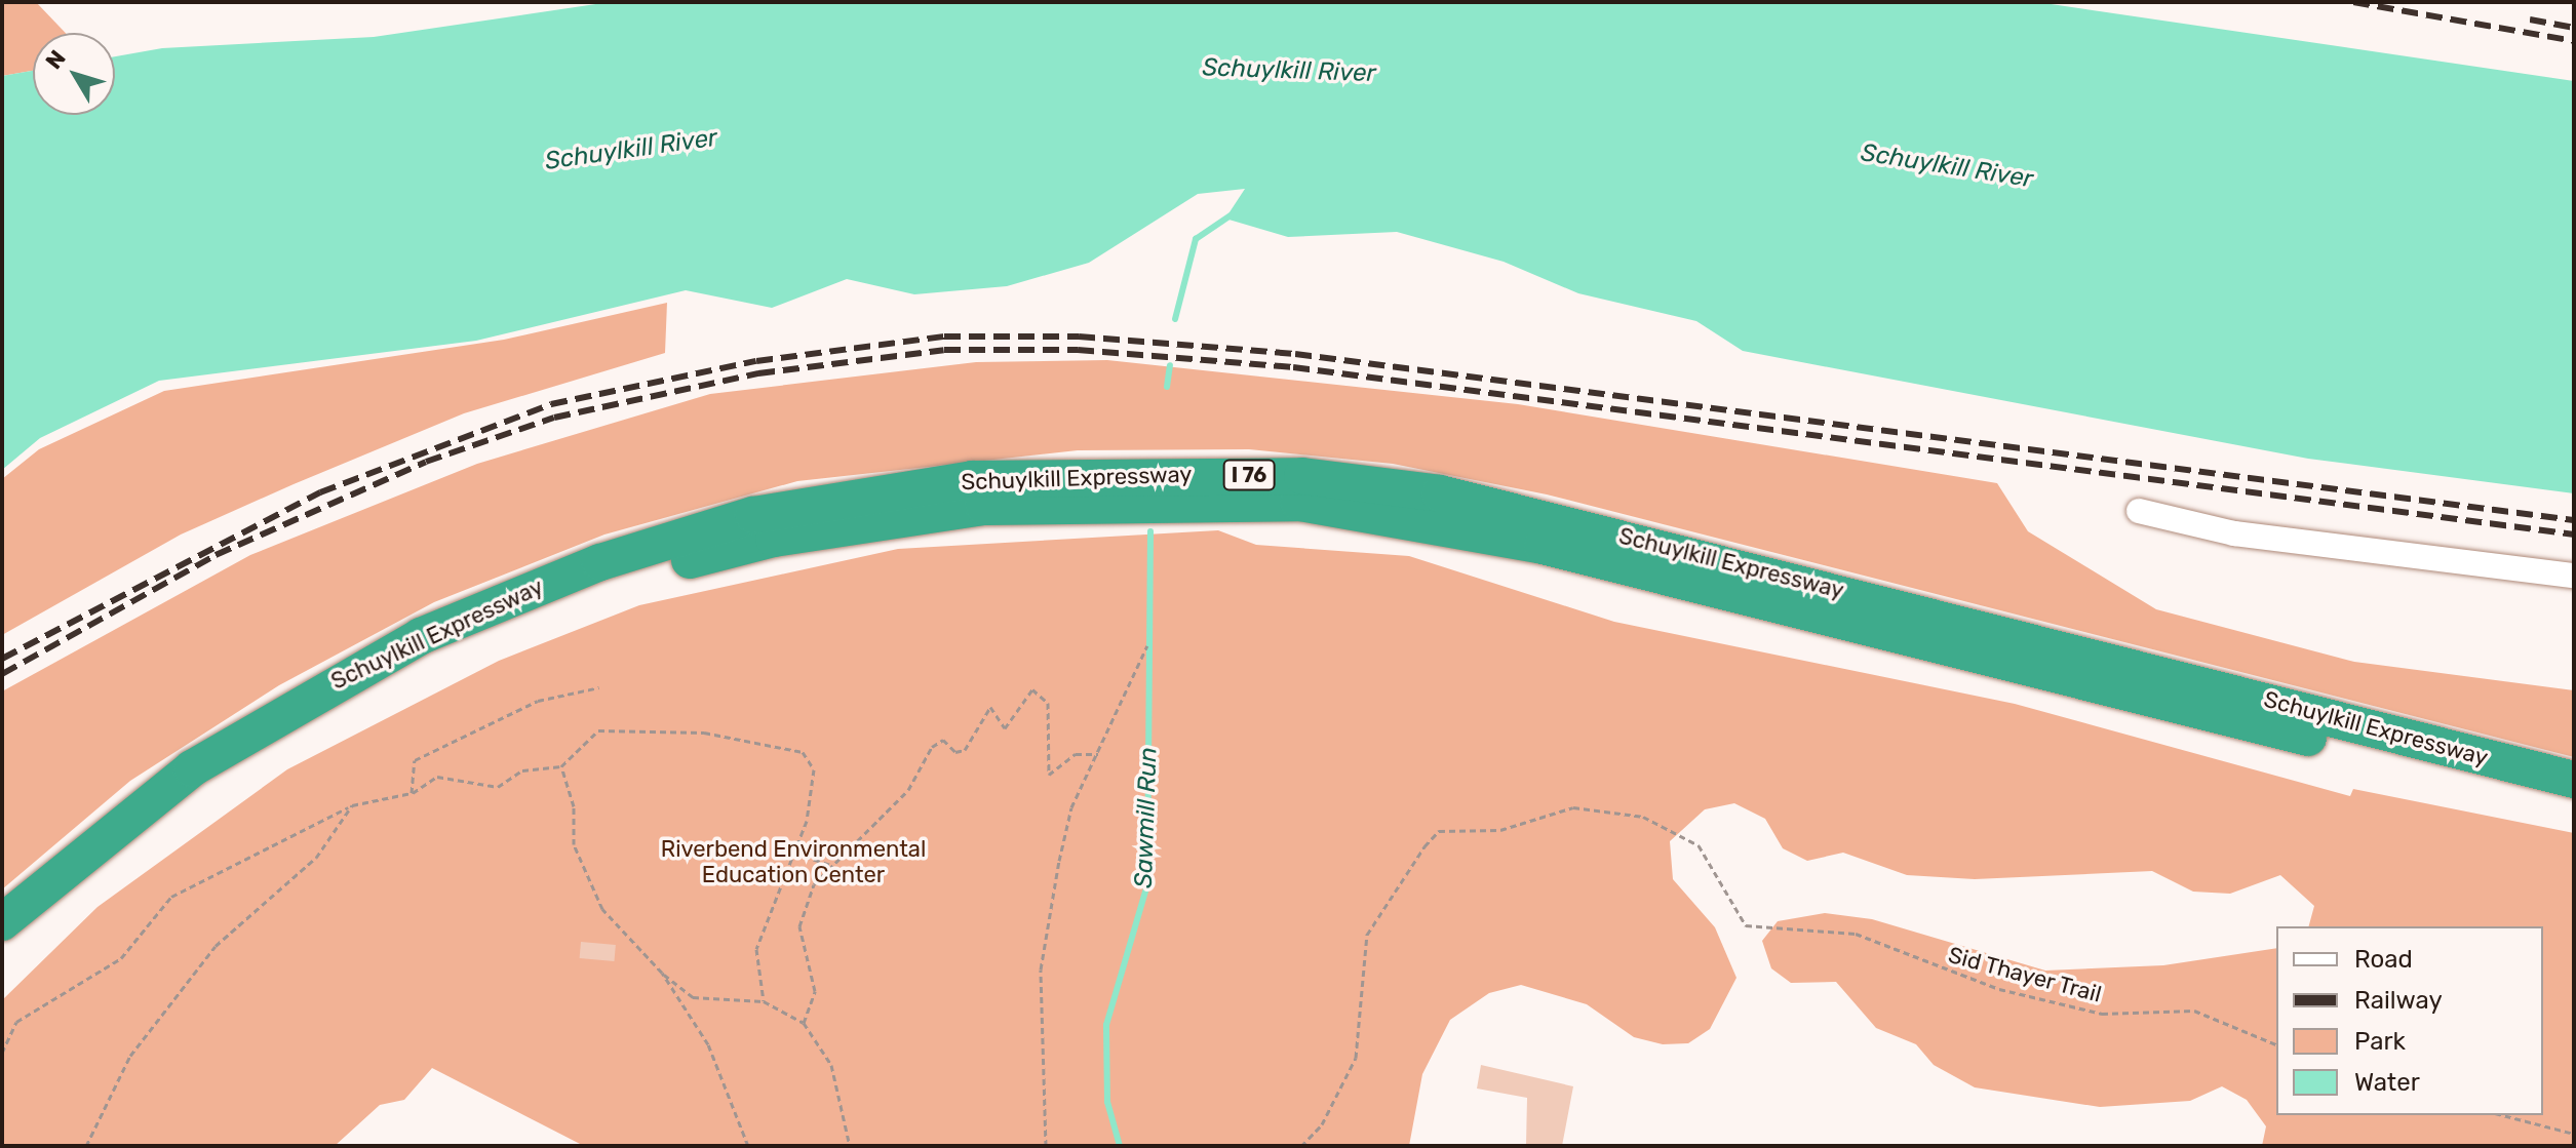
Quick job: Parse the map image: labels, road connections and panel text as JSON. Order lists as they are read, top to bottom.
{
  "streets": {
    "highway": ["I 76", "Schuylkill Expressway"],
    "path": ["Sid Thayer Trail"]
  },
  "water": ["Schuylkill River", "Sawmill Run"],
  "parks": ["Riverbend Environmental Education Center"],
  "legend": [
    "Road",
    "Railway",
    "Park",
    "Water"
  ],
  "north": "top left"
}
